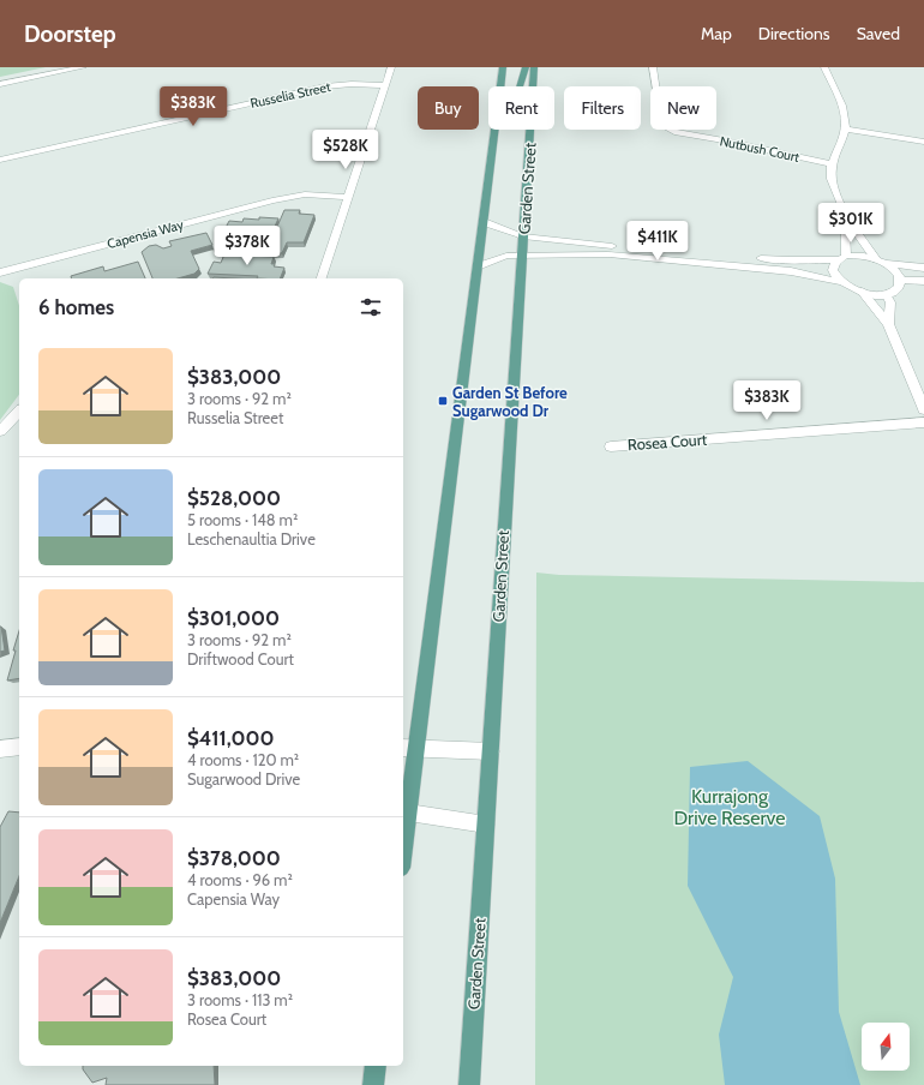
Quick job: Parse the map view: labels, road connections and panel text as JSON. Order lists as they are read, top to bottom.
{
  "streets": {
    "main road": ["Garden Street"],
    "street": [
      "Russelia Street",
      "Nutbush Court",
      "Capensia Way",
      "Rosea Court"
    ]
  },
  "parks": ["Kurrajong Drive Reserve"],
  "places": {
    "transit": ["Garden St Before Sugarwood Dr"]
  },
  "north": "top",
  "page": {
    "header": "Doorstep",
    "nav": ["Map", "Directions", "Saved"],
    "price": [
      "$383K",
      "$528K",
      "$301K",
      "$411K",
      "$378K",
      "$383K"
    ],
    "chip": [
      "Buy",
      "Rent",
      "Filters",
      "New"
    ],
    "heading": "6 homes",
    "list": [
      {
        "name": "$383,000",
        "note": "3 rooms · 92 m² · Russelia Street"
      },
      {
        "name": "$528,000",
        "note": "5 rooms · 148 m² · Leschenaultia Drive"
      },
      {
        "name": "$301,000",
        "note": "3 rooms · 92 m² · Driftwood Court"
      },
      {
        "name": "$411,000",
        "note": "4 rooms · 120 m² · Sugarwood Drive"
      },
      {
        "name": "$378,000",
        "note": "4 rooms · 96 m² · Capensia Way"
      },
      {
        "name": "$383,000",
        "note": "3 rooms · 113 m² · Rosea Court"
      }
    ]
  }
}
